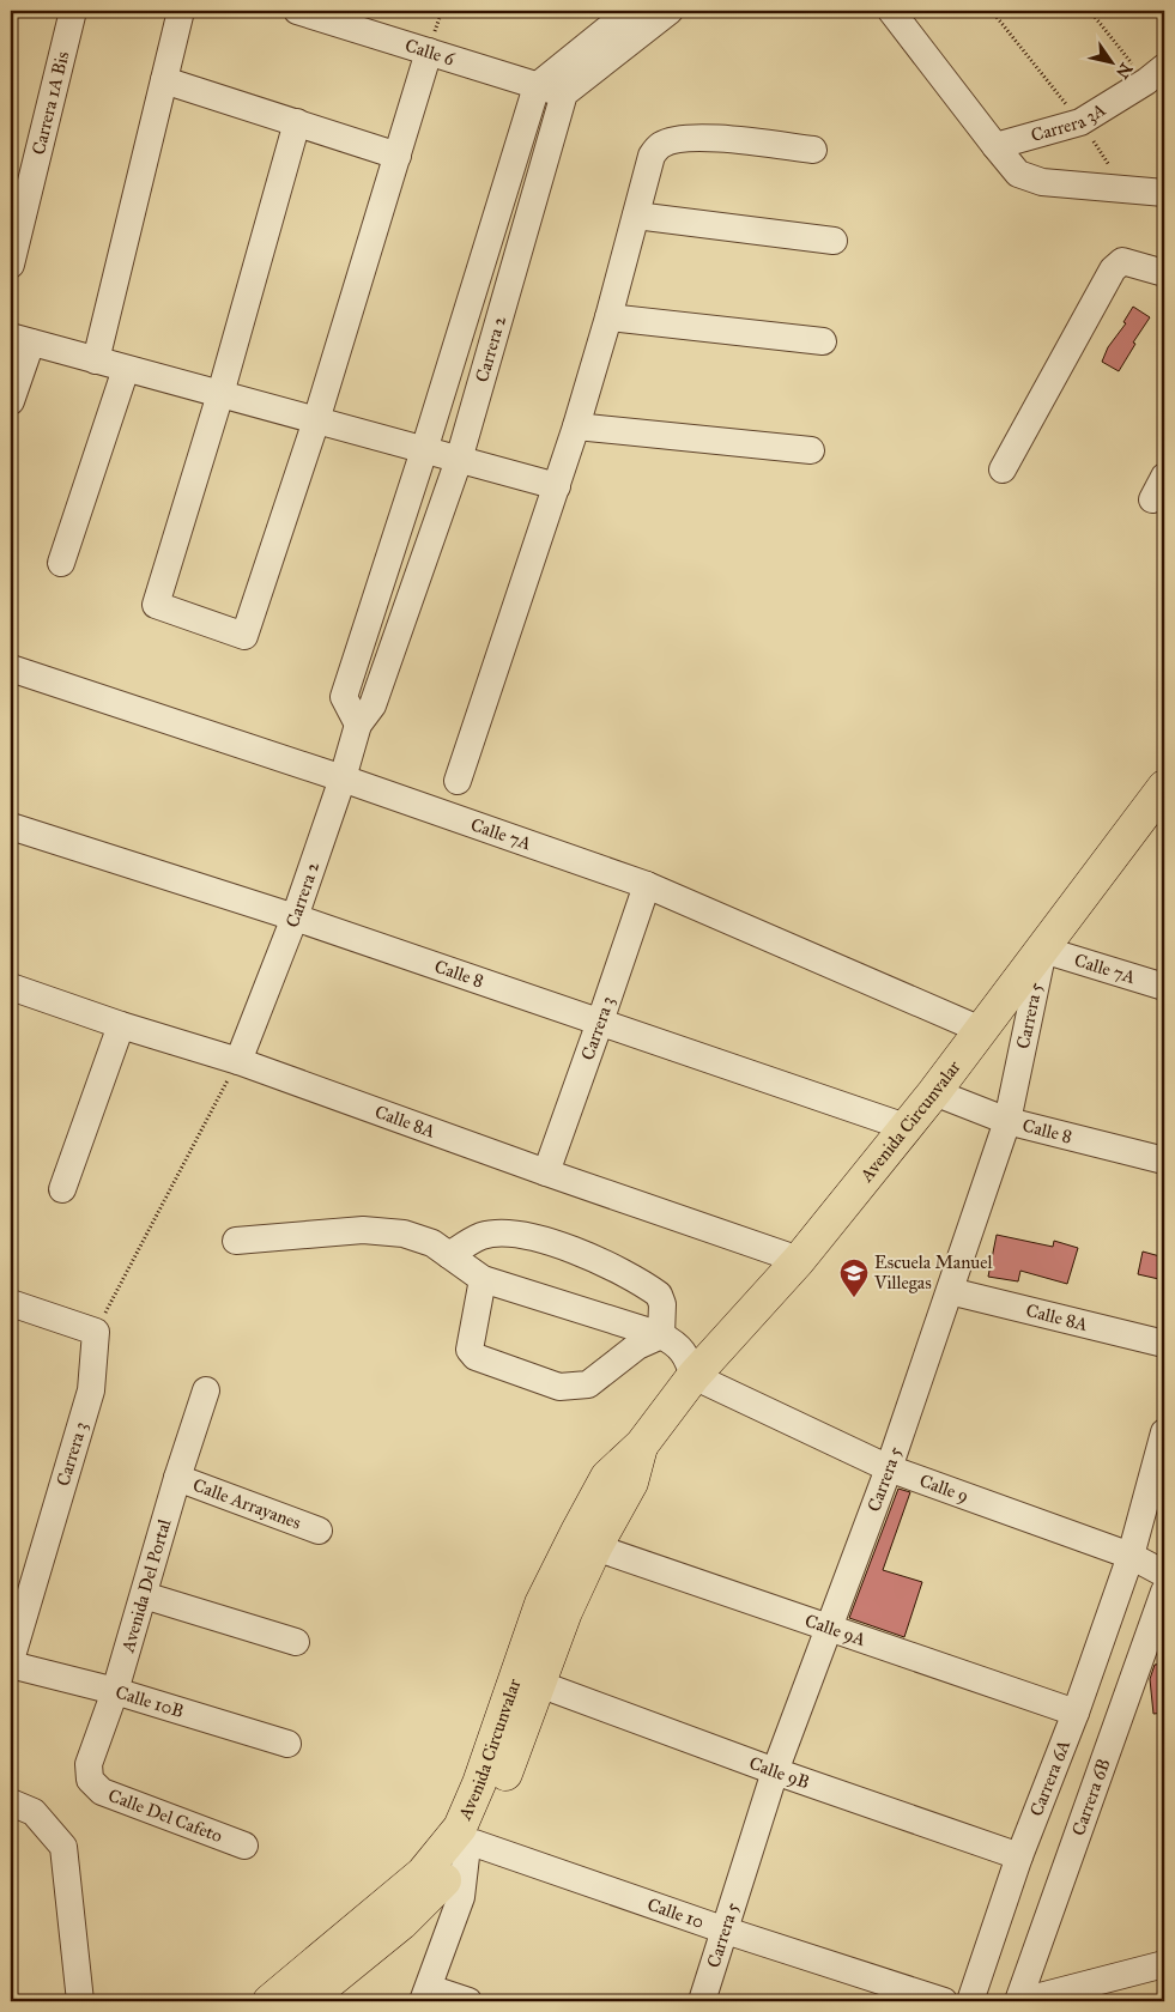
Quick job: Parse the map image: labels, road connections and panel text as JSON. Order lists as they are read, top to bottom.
{
  "streets": {
    "main road": ["Avenida Circunvalar"],
    "street": [
      "Calle 6",
      "Carrera 1A Bis",
      "Carrera 3A",
      "Carrera 2",
      "Calle 7A",
      "Calle 8",
      "Carrera 5",
      "Carrera 3",
      "Calle 8A",
      "Calle 9",
      "Calle Arrayanes",
      "Avenida Del Portal",
      "Calle 9A",
      "Calle 10B",
      "Calle 9B",
      "Carrera 6A",
      "Carrera 6B",
      "Calle Del Cafeto",
      "Calle 10"
    ]
  },
  "crossings": [
    ["Calle 6", "Carrera 2"],
    ["Carrera 2", "Calle 7A"],
    ["Carrera 2", "Calle 8"],
    ["Carrera 2", "Calle 8A"],
    ["Calle 7A", "Carrera 5"],
    ["Calle 7A", "Carrera 3"],
    ["Calle 7A", "Avenida Circunvalar"],
    ["Calle 8", "Carrera 5"],
    ["Calle 8", "Carrera 3"],
    ["Calle 8", "Avenida Circunvalar"],
    ["Carrera 5", "Calle 8A"],
    ["Carrera 5", "Avenida Circunvalar"],
    ["Carrera 5", "Calle 9"],
    ["Carrera 5", "Calle 9A"],
    ["Carrera 5", "Calle 9B"],
    ["Carrera 5", "Calle 10"],
    ["Carrera 3", "Calle 8A"],
    ["Carrera 3", "Calle 10B"],
    ["Calle 8A", "Avenida Circunvalar"],
    ["Avenida Circunvalar", "Calle 9"],
    ["Avenida Circunvalar", "Calle 9A"],
    ["Avenida Circunvalar", "Calle 9B"],
    ["Avenida Circunvalar", "Calle 10"],
    ["Calle 9", "Carrera 6A"],
    ["Calle Arrayanes", "Avenida Del Portal"],
    ["Avenida Del Portal", "Calle 10B"],
    ["Avenida Del Portal", "Calle Del Cafeto"],
    ["Calle 9A", "Carrera 6A"],
    ["Calle 9B", "Carrera 6A"]
  ],
  "places": {
    "school or university": ["Escuela Manuel Villegas"]
  },
  "north": "bottom right"
}
